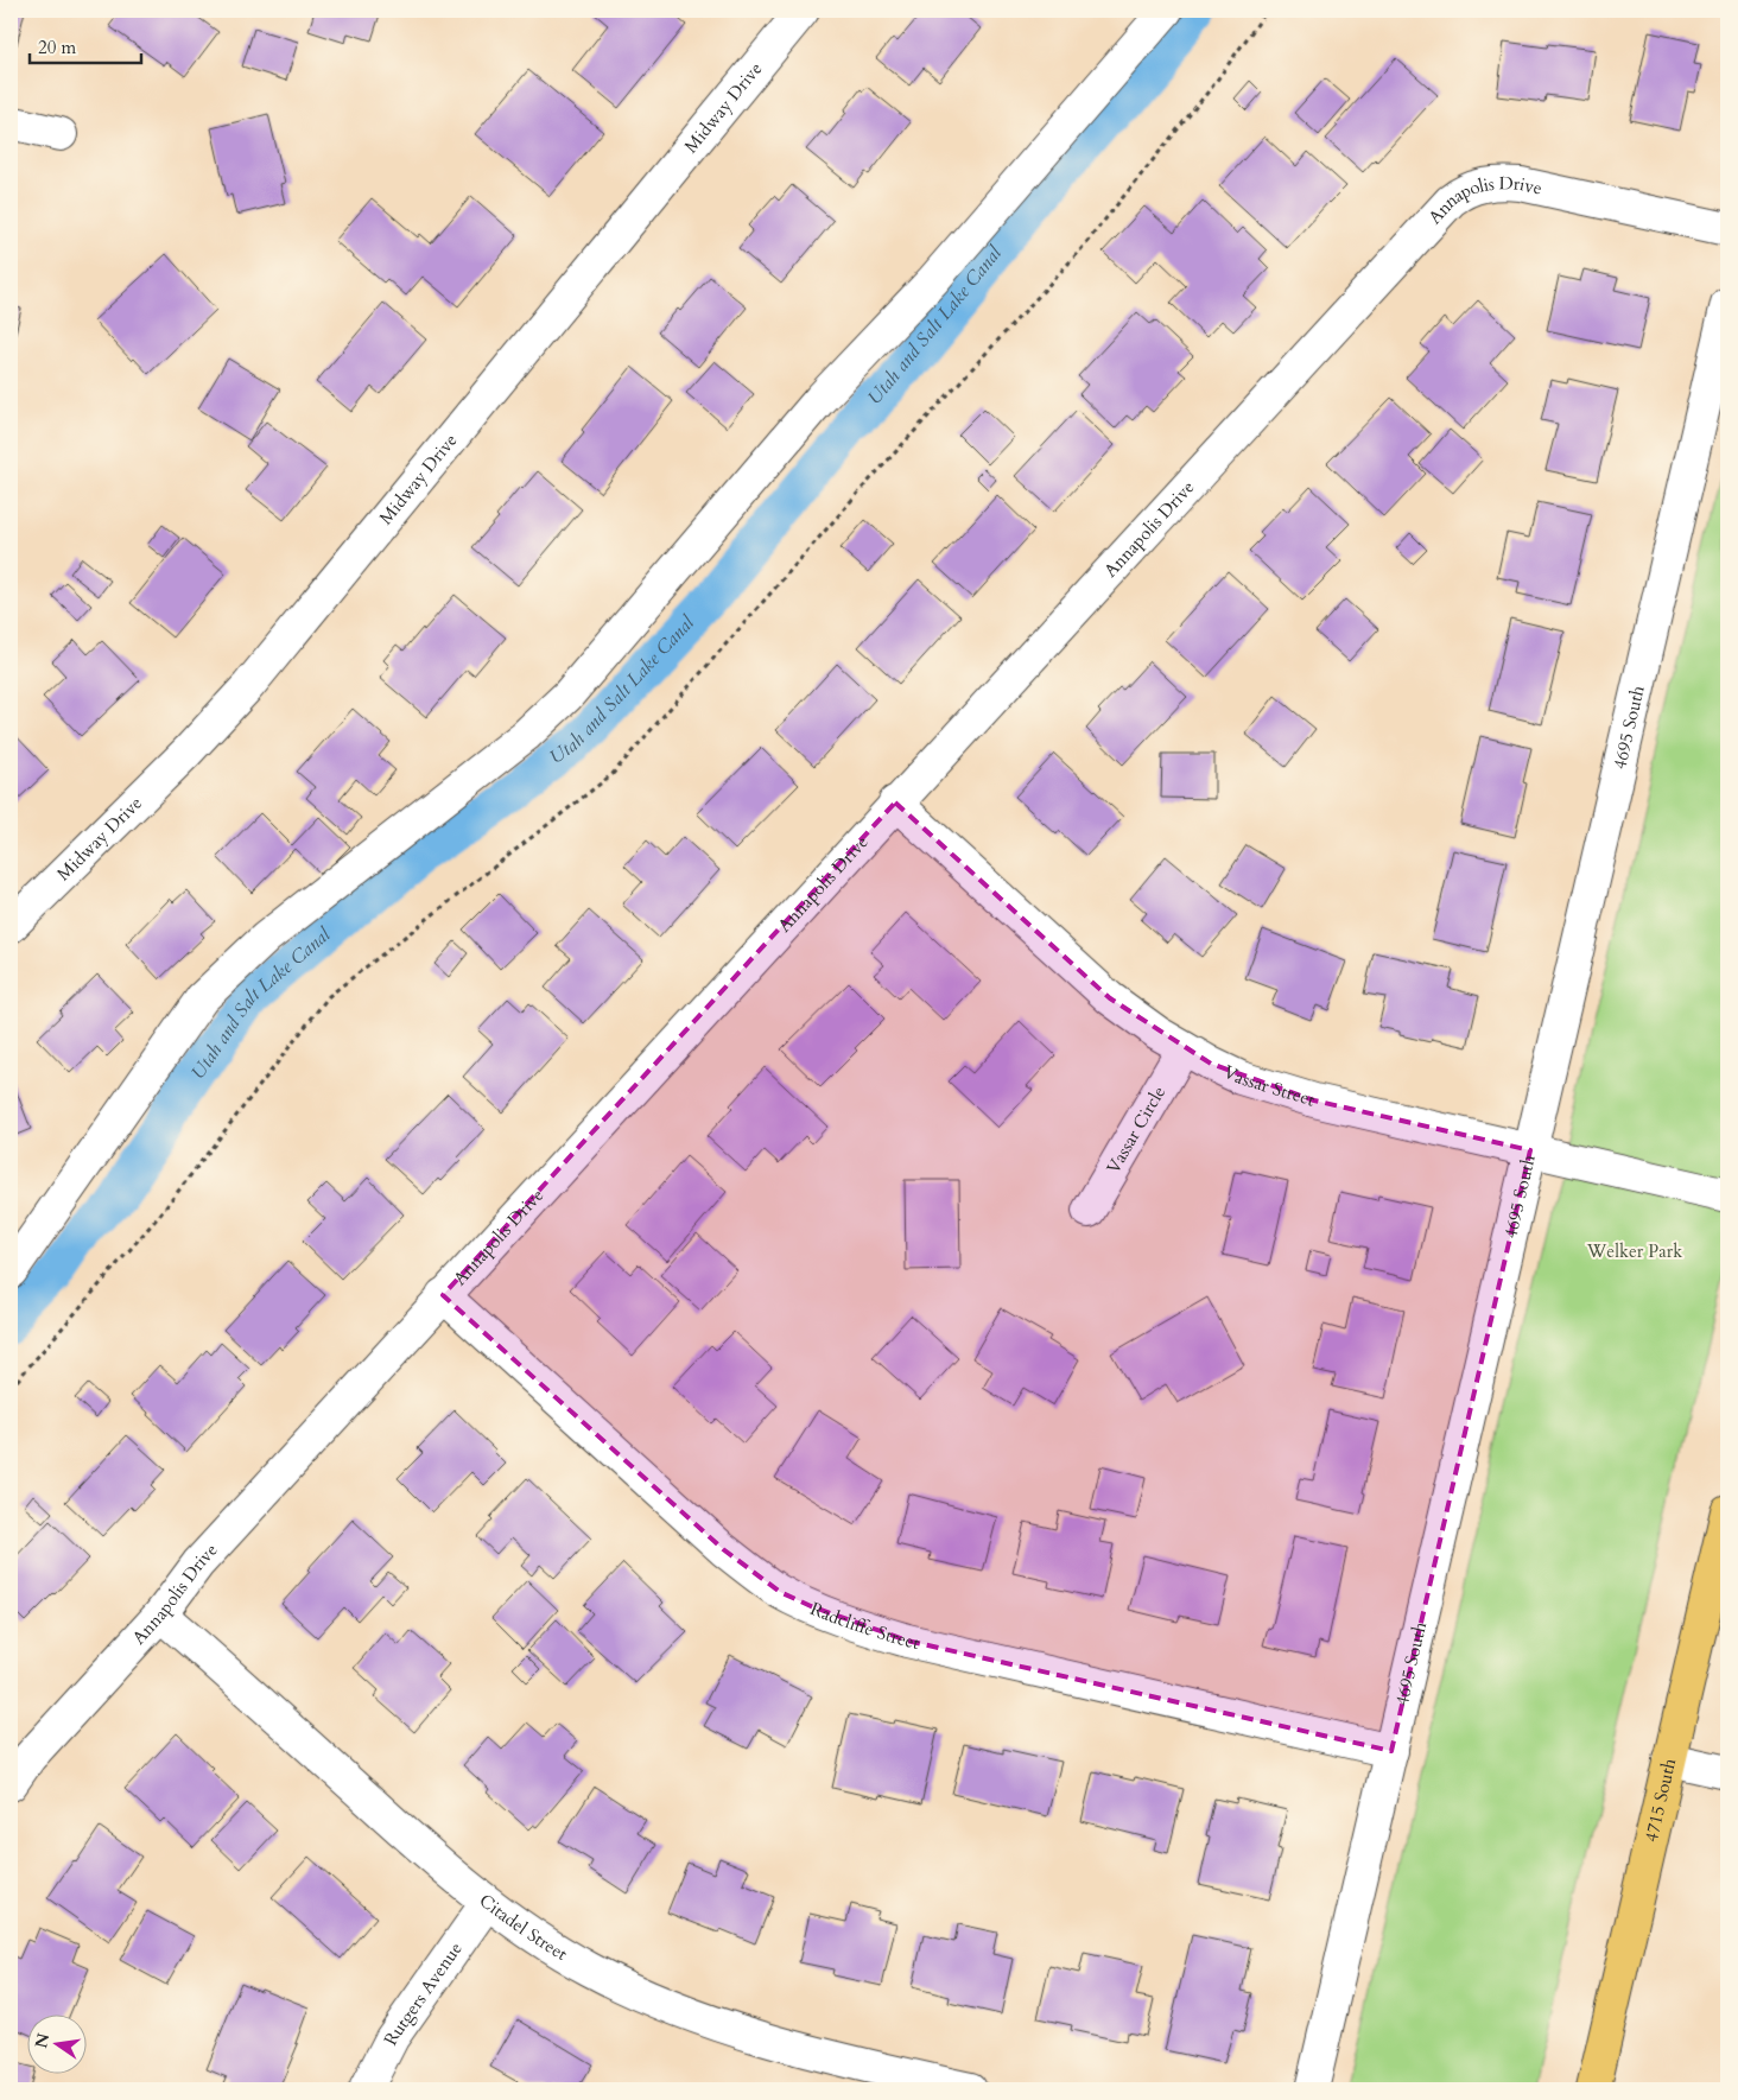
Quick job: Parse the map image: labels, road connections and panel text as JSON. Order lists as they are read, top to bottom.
{
  "streets": {
    "main road": ["4715 South"],
    "street": [
      "Midway Drive",
      "Annapolis Drive",
      "4695 South",
      "Vassar Street",
      "Vassar Circle",
      "Radcliffe Street",
      "Citadel Street",
      "Rutgers Avenue"
    ]
  },
  "crossings": [
    ["Annapolis Drive", "Vassar Street"],
    ["Annapolis Drive", "Radcliffe Street"],
    ["Annapolis Drive", "Citadel Street"],
    ["4695 South", "Vassar Street"],
    ["4695 South", "Radcliffe Street"],
    ["Vassar Street", "Vassar Circle"],
    ["Citadel Street", "Rutgers Avenue"]
  ],
  "water": ["Utah and Salt Lake Canal"],
  "parks": ["Welker Park"],
  "scale_bar": "20 m",
  "north": "left"
}
